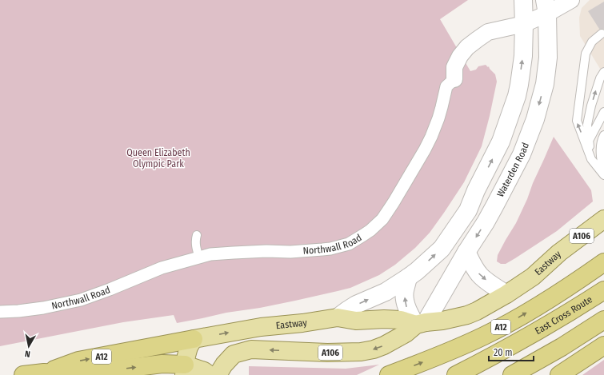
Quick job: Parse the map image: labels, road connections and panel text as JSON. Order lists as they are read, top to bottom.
{
  "streets": {
    "highway": ["East Cross Route", "A12"],
    "main road": ["A106", "Eastway"],
    "street": ["Waterden Road", "Northwall Road"]
  },
  "crossings": [
    ["Waterden Road", "A106"],
    ["Waterden Road", "Northwall Road"],
    ["Waterden Road", "Eastway"],
    ["A106", "Eastway"],
    ["Eastway", "A12"]
  ],
  "parks": ["Queen Elizabeth Olympic Park"],
  "scale_bar": "20 m",
  "north": "bottom"
}
